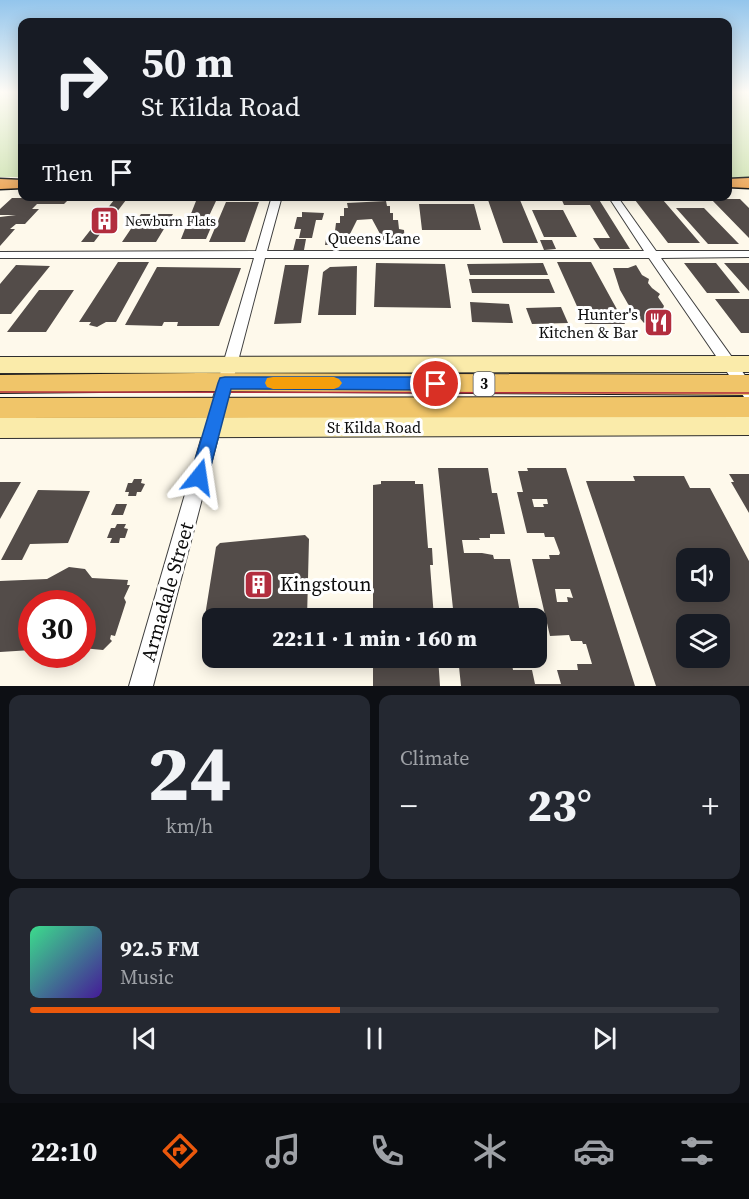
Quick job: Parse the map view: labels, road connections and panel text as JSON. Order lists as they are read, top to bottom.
{
  "streets": {
    "main road": ["3", "St Kilda Road"],
    "street": ["Queens Lane", "Armadale Street"]
  },
  "crossings": [
    ["Queens Lane", "Armadale Street"],
    ["St Kilda Road", "Armadale Street"]
  ],
  "places": {
    "building": ["Newburn Flats", "Kingstoun"],
    "restaurant": ["Hunter's Kitchen & Bar"]
  },
  "page": {
    "turn": ["50 m", "St Kilda Road"],
    "then": "Then",
    "limit": "30",
    "trip": "22:11 · 1 min · 160 m",
    "tile": [
      ["24", "km/h"],
      "Climate"
    ],
    "heat": ["−", "23°", "+"],
    "song": ["92.5 FM", "Music"],
    "tabs": "22:10"
  }
}
